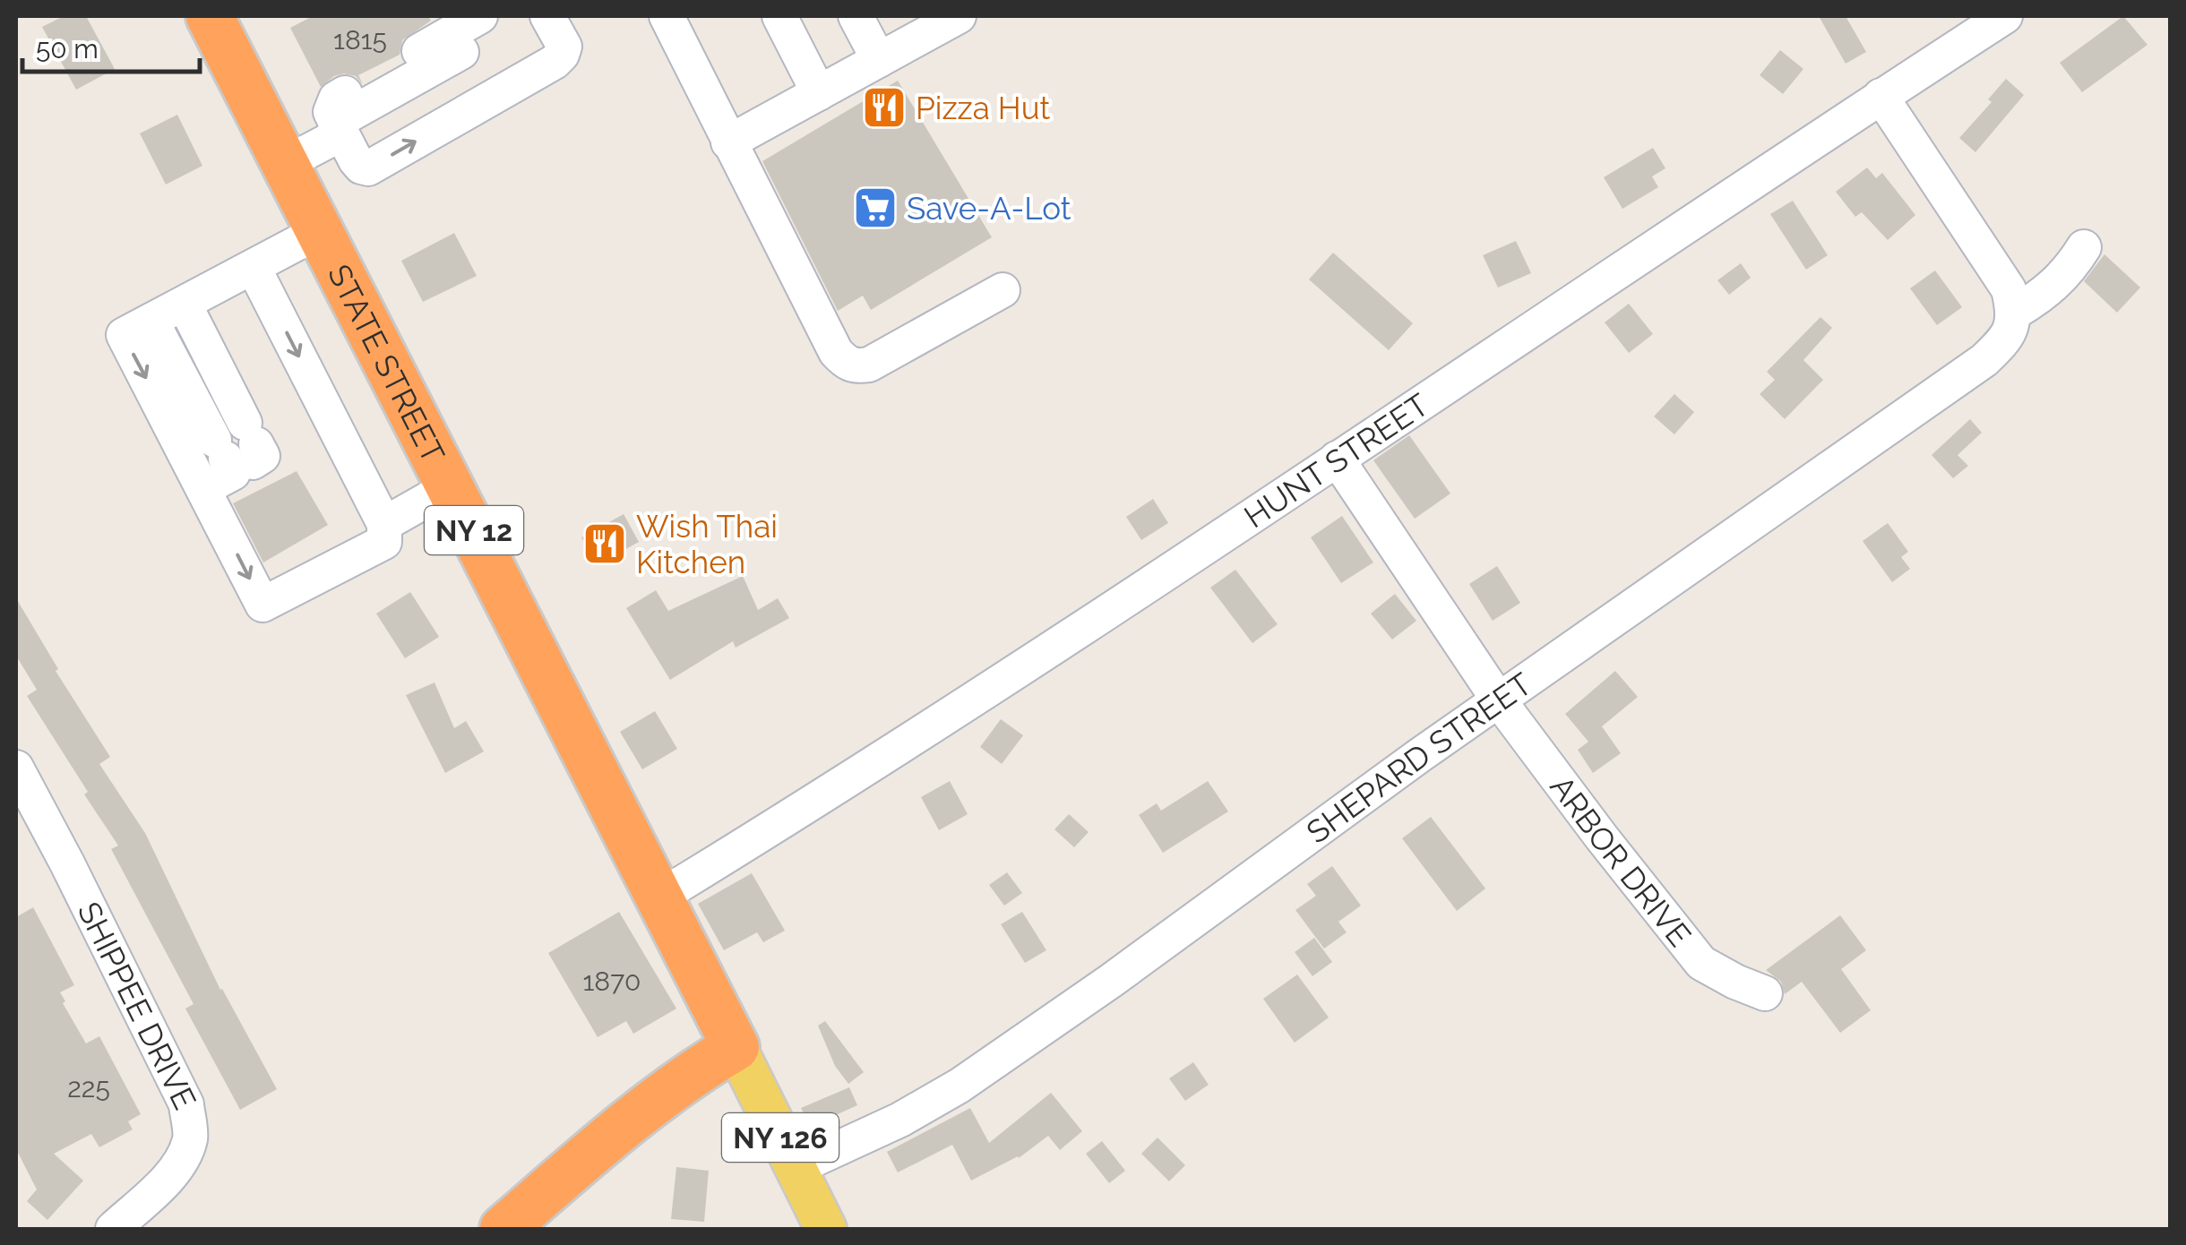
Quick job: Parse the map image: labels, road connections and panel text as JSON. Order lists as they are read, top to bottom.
{
  "streets": {
    "highway": ["STATE STREET", "NY 12"],
    "main road": ["NY 126"],
    "street": [
      "HUNT STREET",
      "SHEPARD STREET",
      "ARBOR DRIVE",
      "SHIPPEE DRIVE"
    ]
  },
  "crossings": [
    ["STATE STREET", "HUNT STREET"],
    ["STATE STREET", "SHEPARD STREET"],
    ["HUNT STREET", "ARBOR DRIVE"],
    ["SHEPARD STREET", "ARBOR DRIVE"]
  ],
  "places": {
    "restaurant": ["Pizza Hut", "Wish Thai Kitchen"],
    "supermarket": ["Save-A-Lot"]
  },
  "house_numbers": ["1815", "1870", "225"],
  "scale_bar": "50 m"
}
